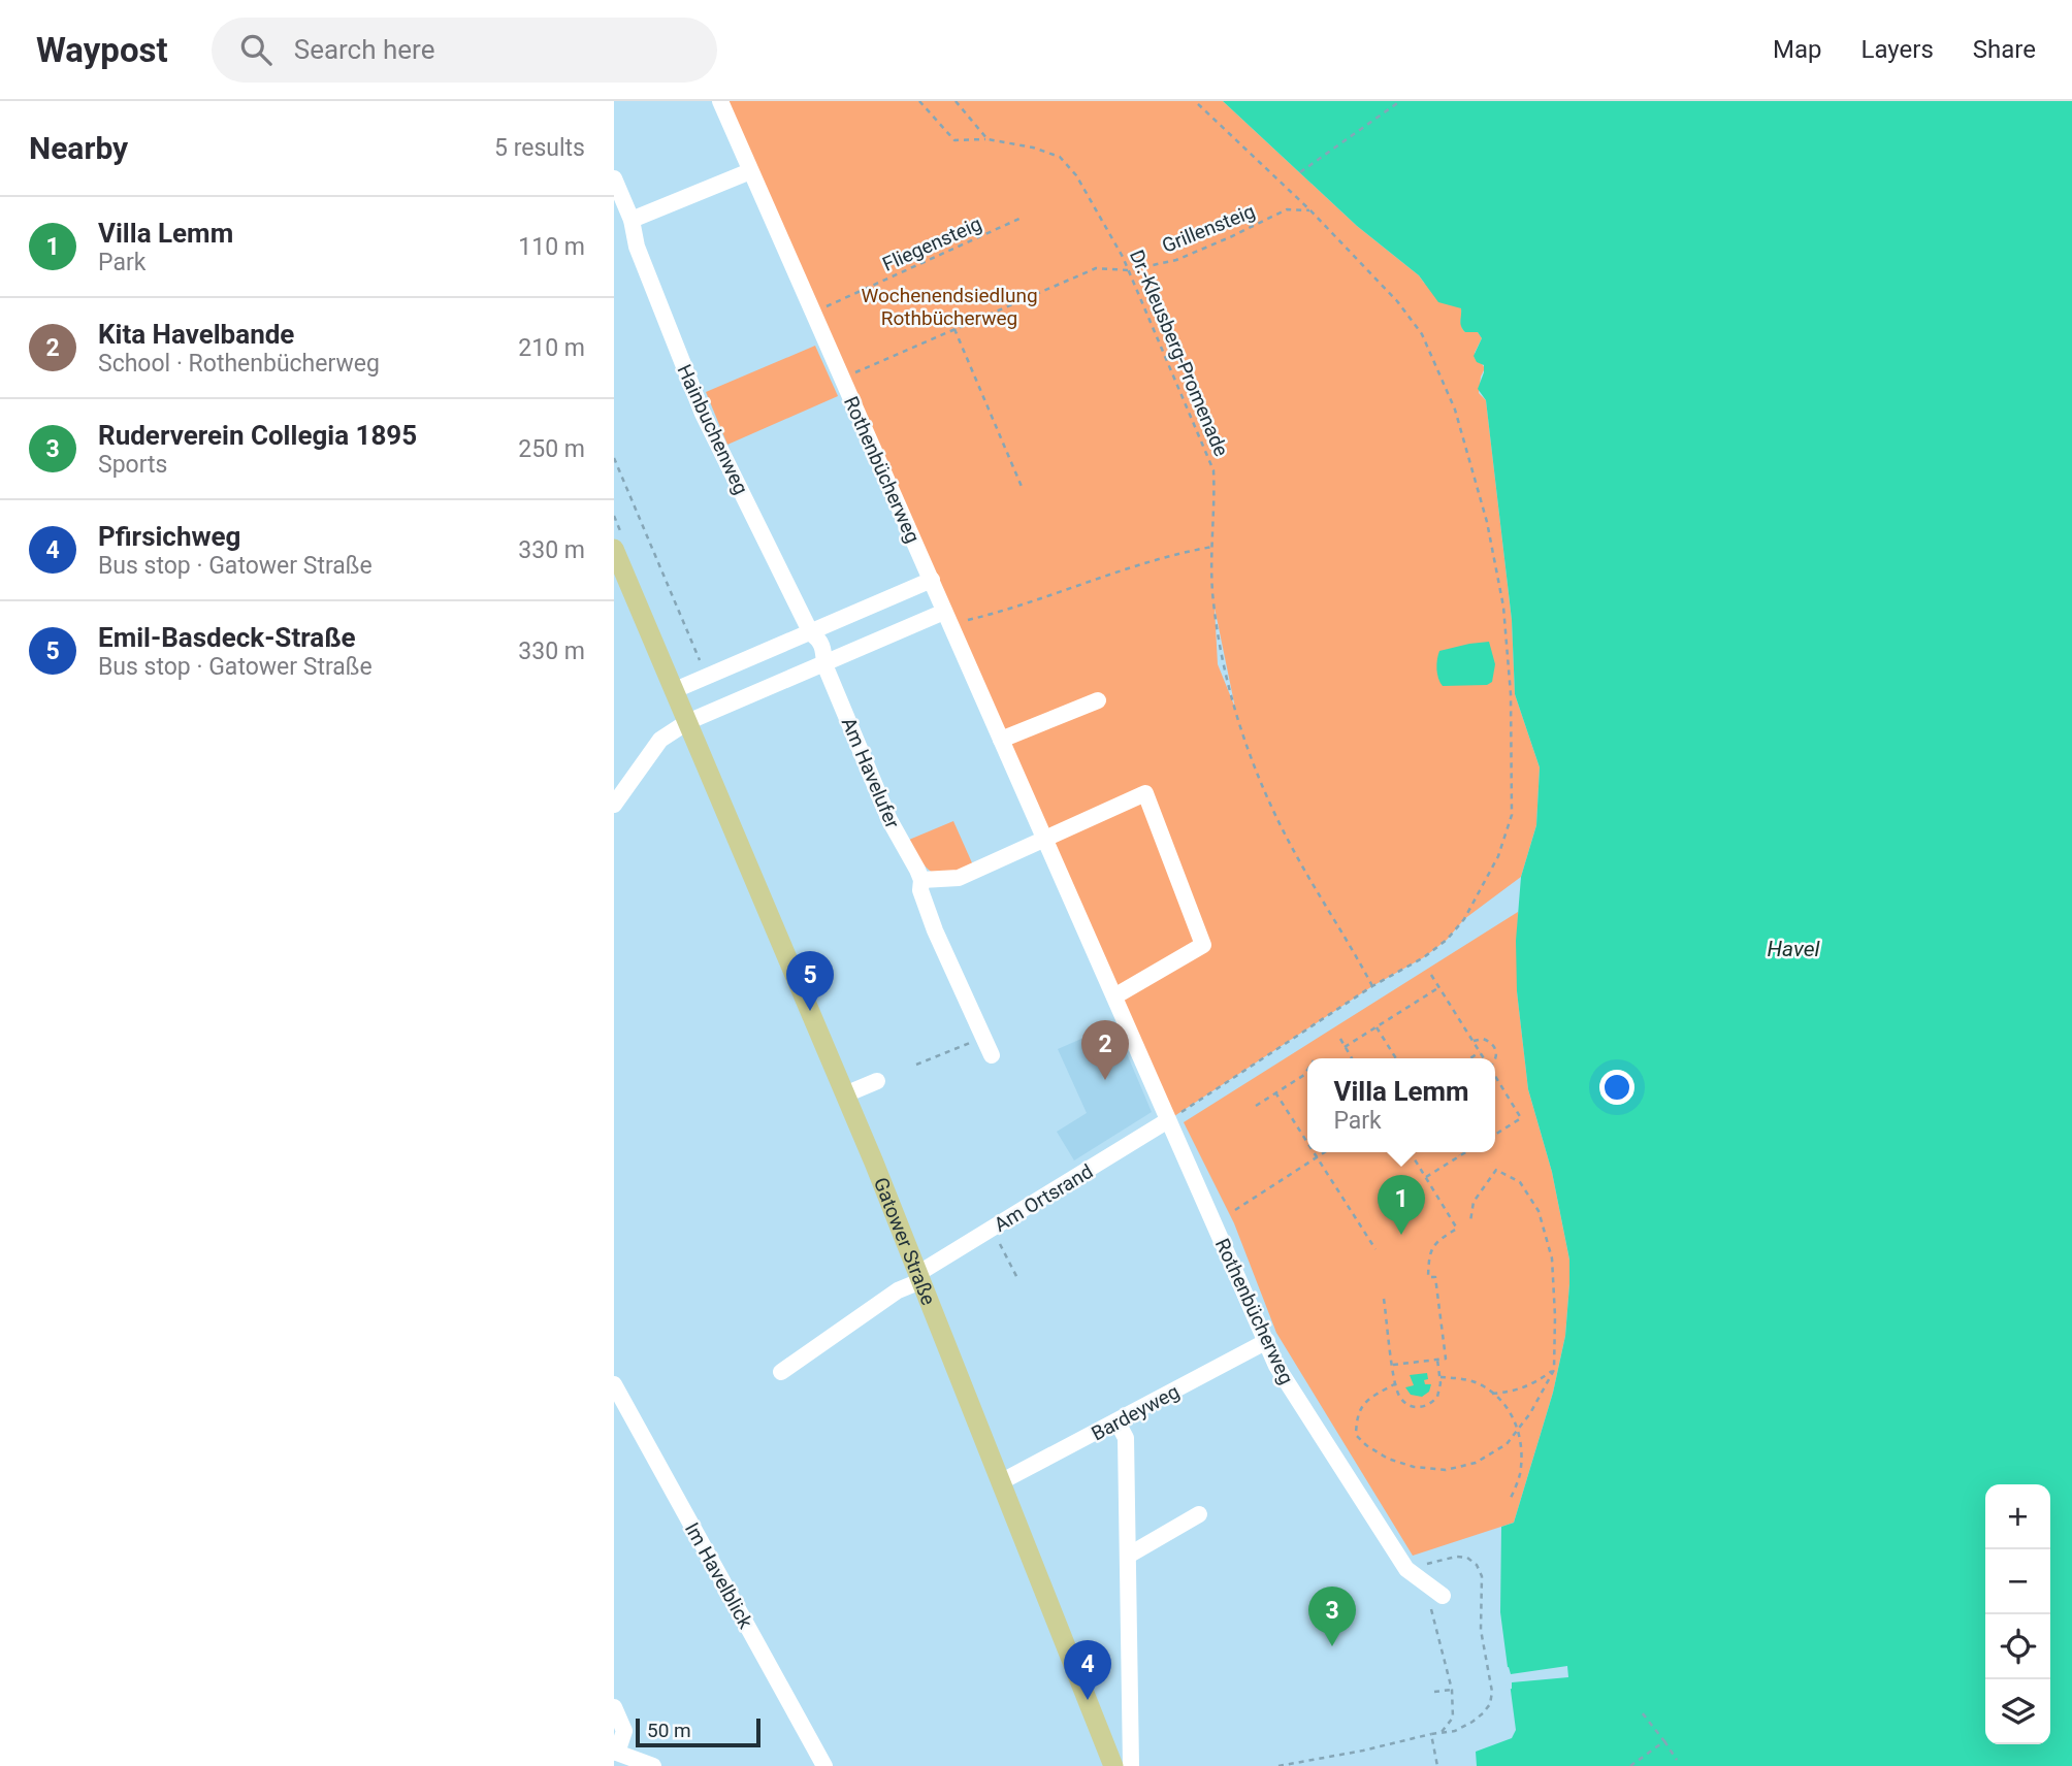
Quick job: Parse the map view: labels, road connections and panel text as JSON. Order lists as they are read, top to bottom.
{
  "streets": {
    "main road": ["Gatower Straße"],
    "street": [
      "Hainbuchenweg",
      "Rothenbücherweg",
      "Am Havelufer",
      "Am Ortsrand",
      "Bardeyweg",
      "Im Havelblick"
    ],
    "path": ["Grillensteig", "Fliegensteig", "Dr.-Kleusberg-Promenade"]
  },
  "crossings": [
    ["Grillensteig", "Dr.-Kleusberg-Promenade"],
    ["Grillensteig", "Rothenbücherweg"],
    ["Fliegensteig", "Rothenbücherweg"],
    ["Rothenbücherweg", "Am Ortsrand"],
    ["Rothenbücherweg", "Bardeyweg"],
    ["Am Ortsrand", "Gatower Straße"],
    ["Gatower Straße", "Bardeyweg"]
  ],
  "water": ["Havel"],
  "parks": ["Wochenendsiedlung Rothbücherweg"],
  "scale_bar": "50 m",
  "page": {
    "header": "Waypost",
    "search": "Search here",
    "nav": ["Map", "Layers", "Share"],
    "heading": ["Nearby", "5 results"],
    "list": [
      {
        "mark": "1",
        "name": "Villa Lemm",
        "note": "Park",
        "value": "110 m"
      },
      {
        "mark": "2",
        "name": "Kita Havelbande",
        "note": "School · Rothenbücherweg",
        "value": "210 m"
      },
      {
        "mark": "3",
        "name": "Ruderverein Collegia 1895",
        "note": "Sports",
        "value": "250 m"
      },
      {
        "mark": "4",
        "name": "Pfirsichweg",
        "note": "Bus stop · Gatower Straße",
        "value": "330 m"
      },
      {
        "mark": "5",
        "name": "Emil-Basdeck-Straße",
        "note": "Bus stop · Gatower Straße",
        "value": "330 m"
      }
    ],
    "pins": [
      "5",
      "2",
      "1",
      "3",
      "4"
    ],
    "popup": ["Villa Lemm", "Park"],
    "map_buttons": ["+", "−"],
    "scale": "50 m"
  }
}
